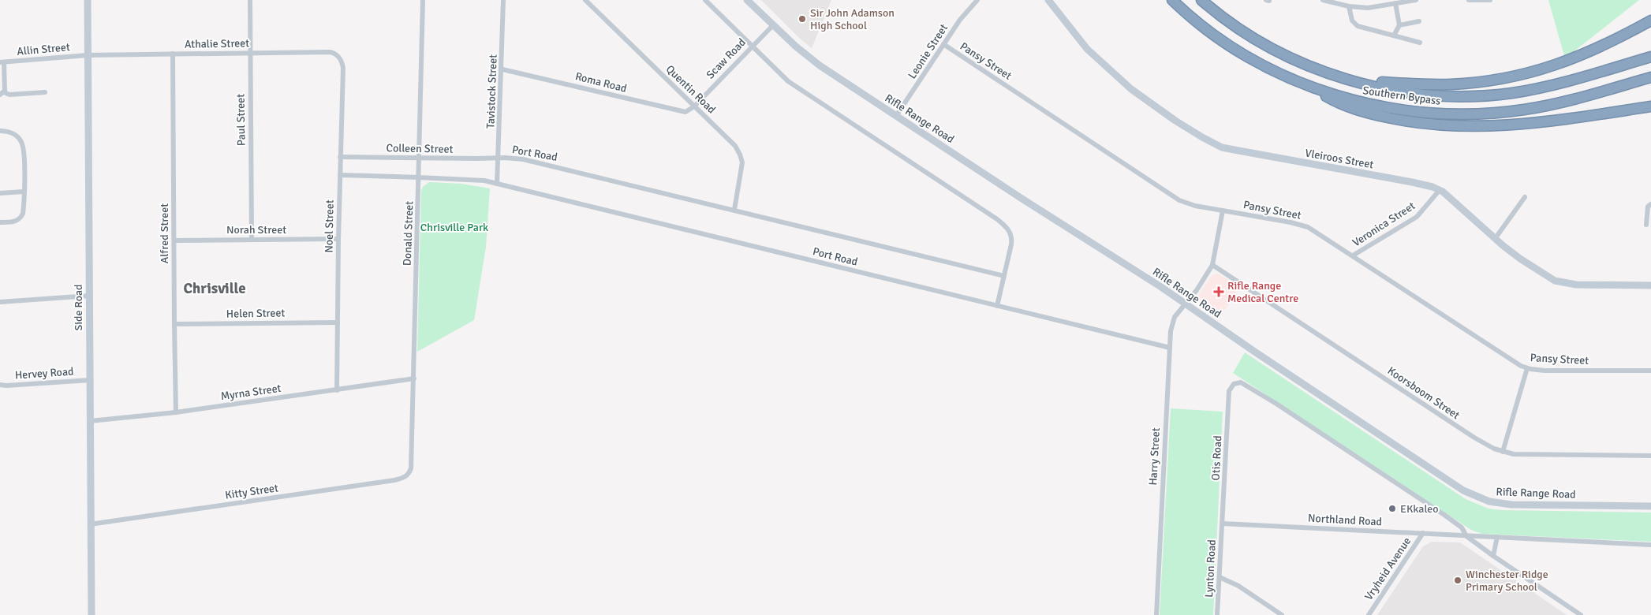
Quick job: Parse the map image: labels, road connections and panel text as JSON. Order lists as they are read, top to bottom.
{
  "streets": {
    "highway": ["Southern Bypass"],
    "street": [
      "Athalie Street",
      "Allin Street",
      "Leonie Street",
      "Scaw Road",
      "Pansy Street",
      "Roma Road",
      "Quentin Road",
      "Tavistock Street",
      "Rifle Range Road",
      "Paul Street",
      "Colleen Street",
      "Port Road",
      "Vleiroos Street",
      "Veronica Street",
      "Noel Street",
      "Norah Street",
      "Alfred Street",
      "Donald Street",
      "Side Road",
      "Helen Street",
      "Hervey Road",
      "Myrna Street",
      "Koorsboom Street",
      "Harry Street",
      "Otis Road",
      "Kitty Street",
      "Northland Road",
      "Lynton Road",
      "Vryheid Avenue"
    ]
  },
  "crossings": [
    ["Athalie Street", "Allin Street"],
    ["Athalie Street", "Paul Street"],
    ["Athalie Street", "Noel Street"],
    ["Athalie Street", "Alfred Street"],
    ["Athalie Street", "Side Road"],
    ["Allin Street", "Side Road"],
    ["Leonie Street", "Pansy Street"],
    ["Leonie Street", "Rifle Range Road"],
    ["Scaw Road", "Roma Road"],
    ["Scaw Road", "Quentin Road"],
    ["Scaw Road", "Rifle Range Road"],
    ["Pansy Street", "Veronica Street"],
    ["Roma Road", "Quentin Road"],
    ["Roma Road", "Tavistock Street"],
    ["Quentin Road", "Port Road"],
    ["Tavistock Street", "Colleen Street"],
    ["Tavistock Street", "Port Road"],
    ["Rifle Range Road", "Harry Street"],
    ["Paul Street", "Norah Street"],
    ["Colleen Street", "Port Road"],
    ["Colleen Street", "Noel Street"],
    ["Colleen Street", "Donald Street"],
    ["Port Road", "Harry Street"],
    ["Vleiroos Street", "Veronica Street"],
    ["Noel Street", "Norah Street"],
    ["Noel Street", "Helen Street"],
    ["Noel Street", "Myrna Street"],
    ["Norah Street", "Alfred Street"],
    ["Alfred Street", "Helen Street"],
    ["Alfred Street", "Myrna Street"],
    ["Donald Street", "Myrna Street"],
    ["Donald Street", "Kitty Street"],
    ["Side Road", "Hervey Road"],
    ["Side Road", "Myrna Street"],
    ["Side Road", "Kitty Street"],
    ["Koorsboom Street", "Harry Street"],
    ["Otis Road", "Northland Road"],
    ["Otis Road", "Lynton Road"],
    ["Northland Road", "Lynton Road"],
    ["Northland Road", "Vryheid Avenue"]
  ],
  "districts": ["Chrisville"],
  "parks": ["Chrisville Park"],
  "places": {
    "other": ["Sir John Adamson High School", "EKkaleo", "Winchester Ridge Primary School"],
    "health": ["Rifle Range Medical Centre"]
  }
}
